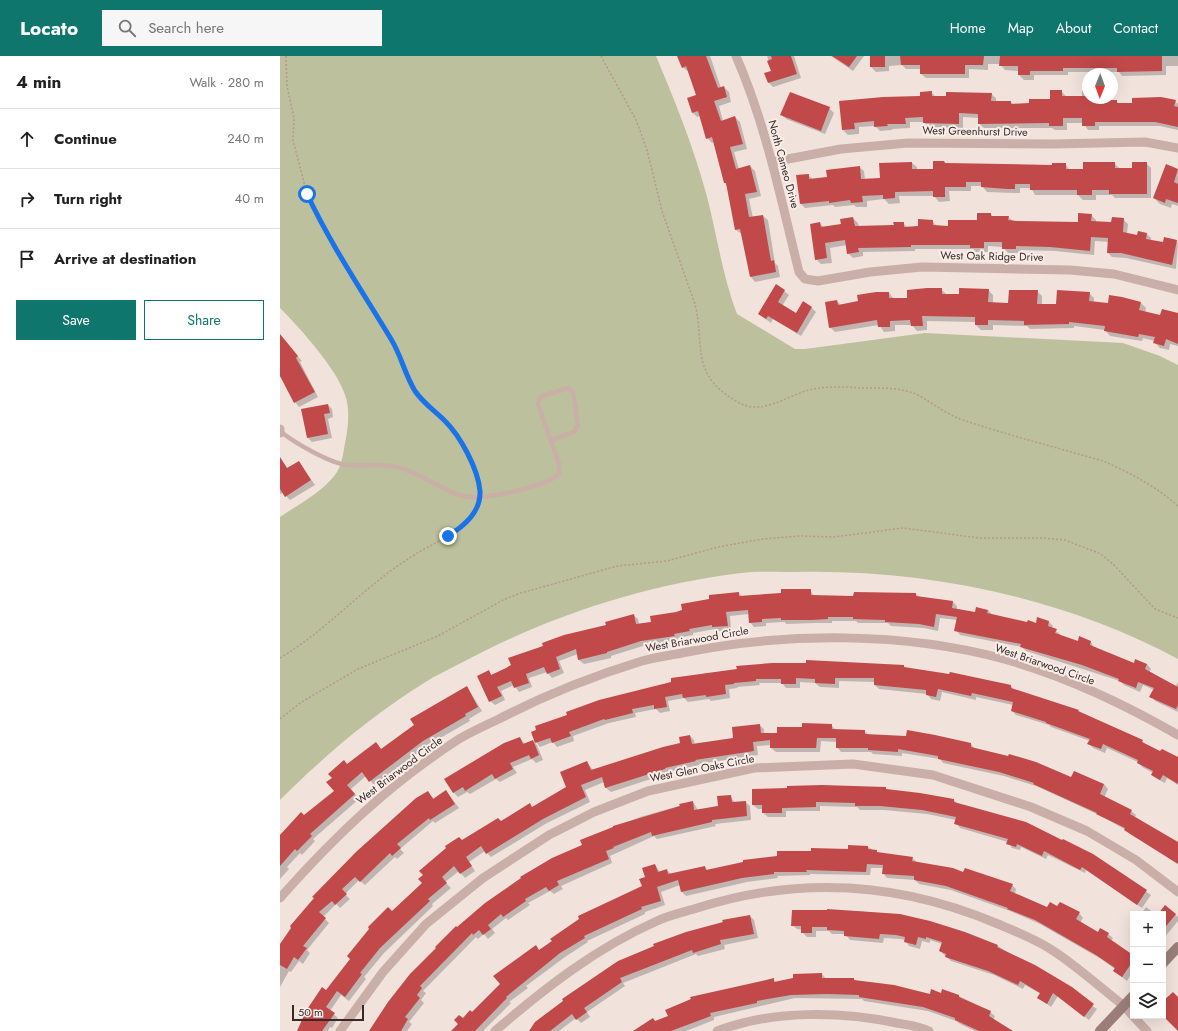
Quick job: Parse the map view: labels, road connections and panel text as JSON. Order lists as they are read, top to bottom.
{
  "streets": {
    "street": [
      "West Greenhurst Drive",
      "North Cameo Drive",
      "West Oak Ridge Drive",
      "West Briarwood Circle",
      "West Glen Oaks Circle"
    ]
  },
  "crossings": [
    ["West Greenhurst Drive", "North Cameo Drive"],
    ["North Cameo Drive", "West Oak Ridge Drive"]
  ],
  "scale_bar": "50 m",
  "north": "bottom",
  "page": {
    "header": "Locato",
    "search": "Search here",
    "nav": [
      "Home",
      "Map",
      "About",
      "Contact"
    ],
    "heading": ["4 min", "Walk · 280 m"],
    "list": [
      ["Continue", "240 m"],
      ["Turn right", "40 m"],
      "Arrive at destination"
    ],
    "buttons": ["Save", "Share"],
    "map_buttons": ["+", "−"],
    "scale": "50 m"
  }
}
